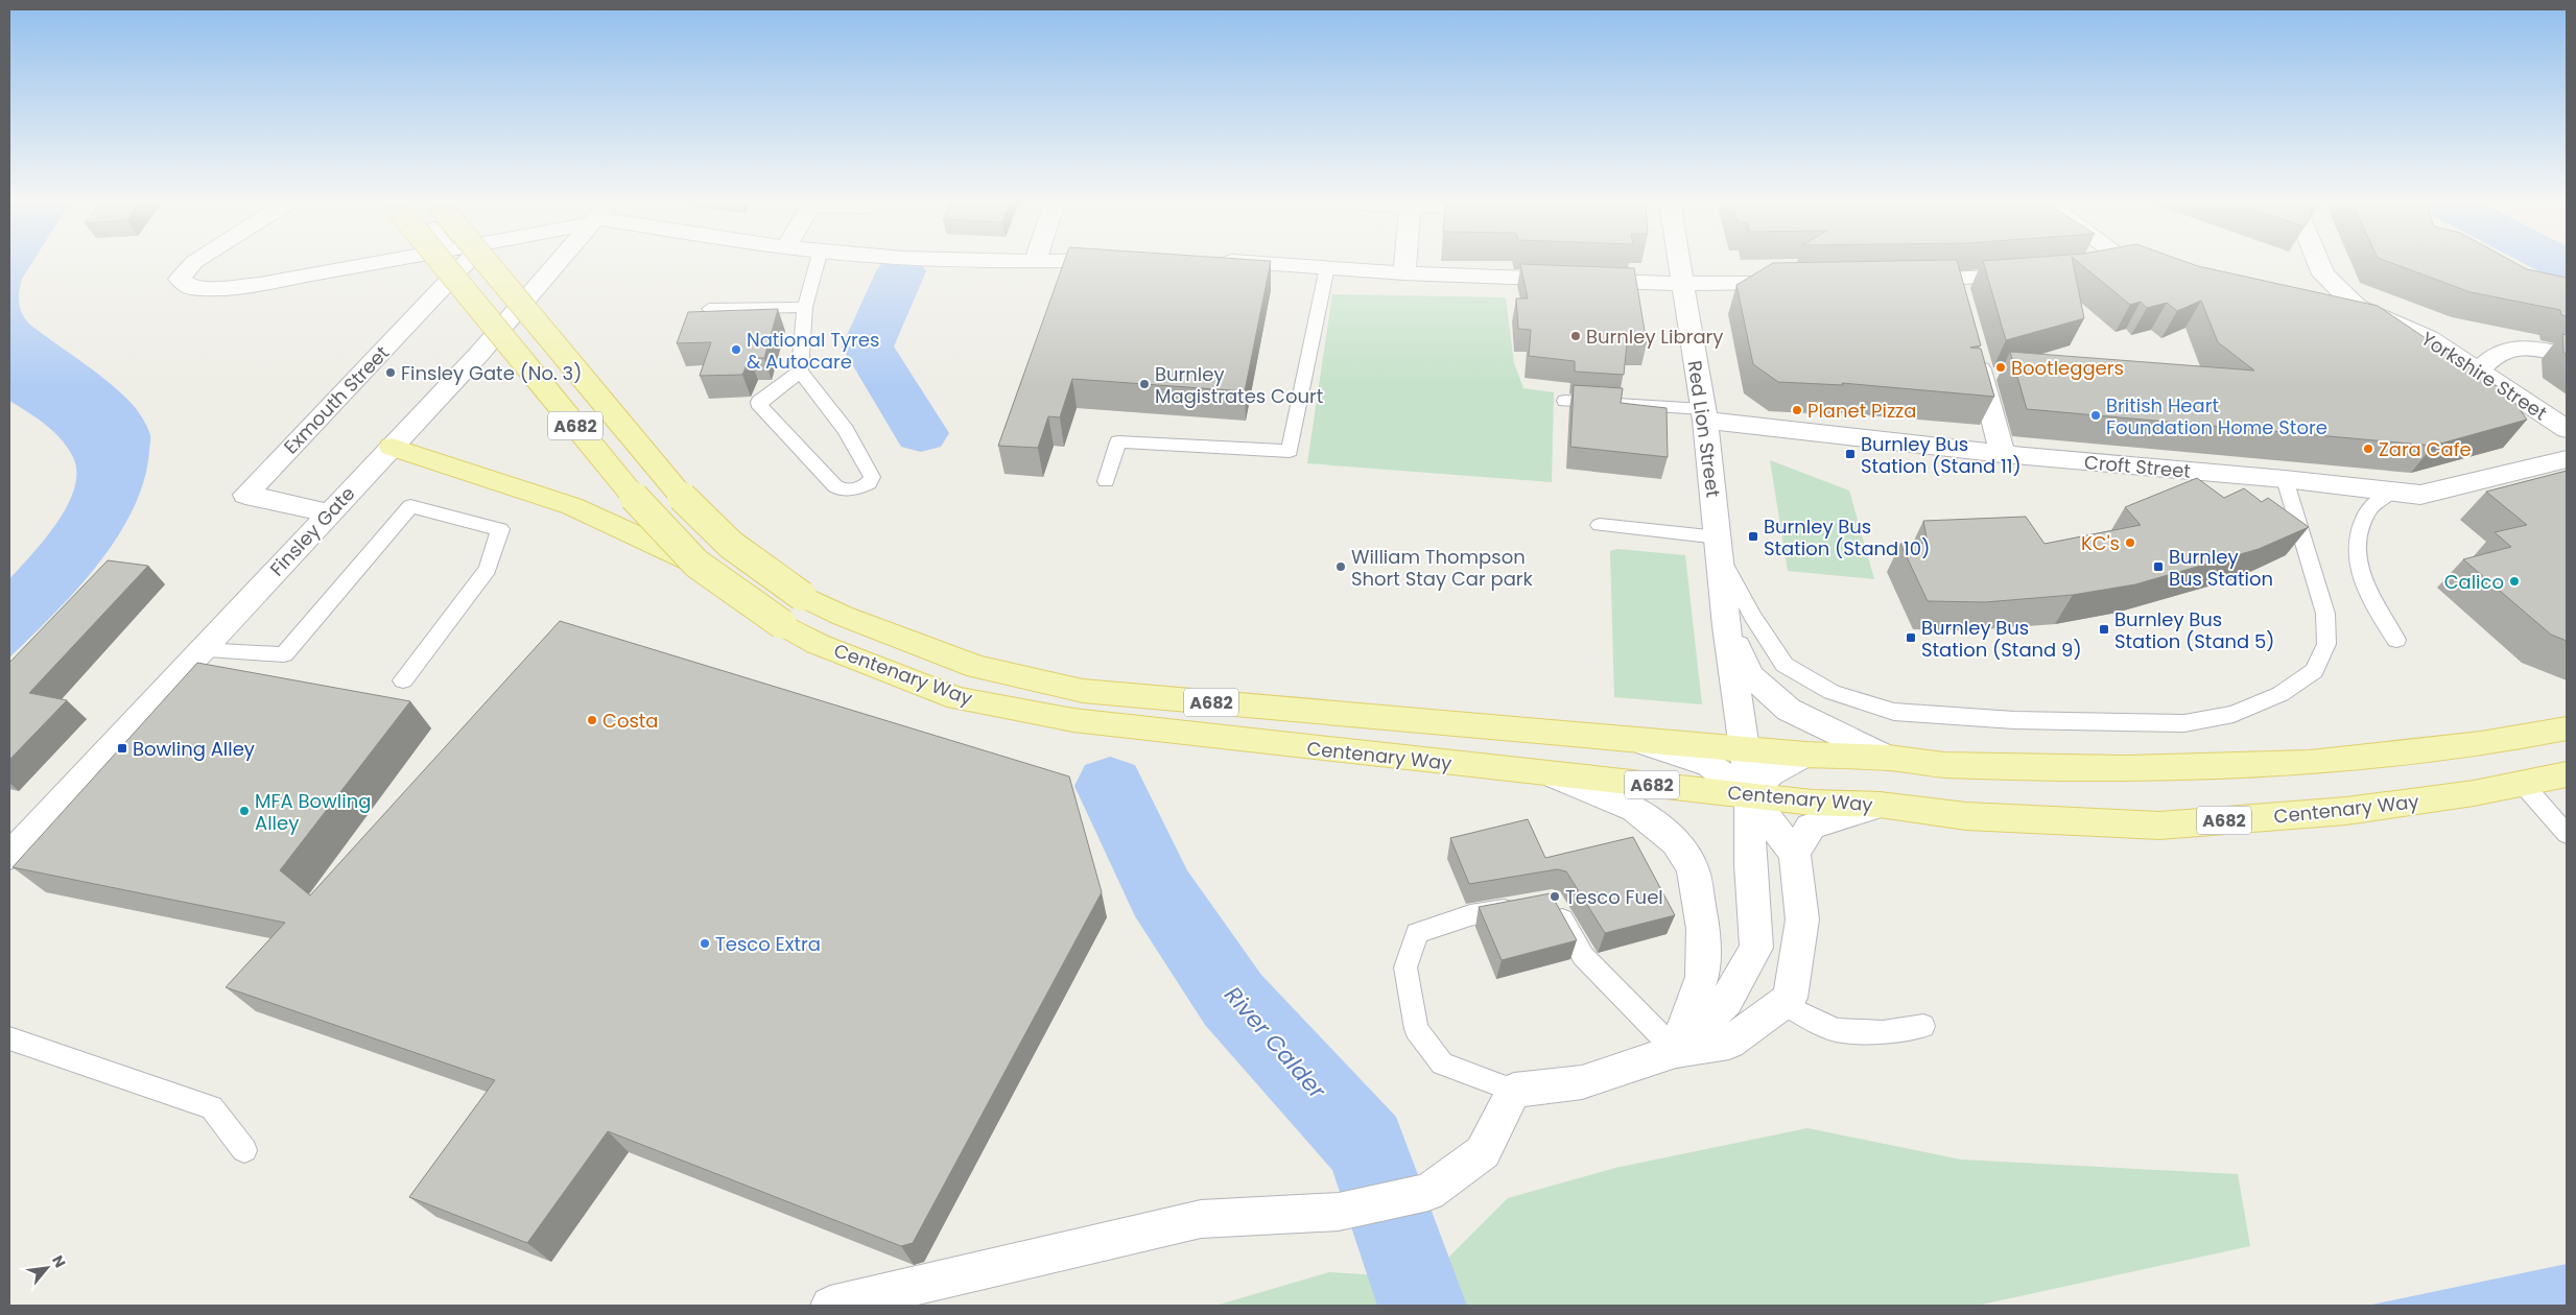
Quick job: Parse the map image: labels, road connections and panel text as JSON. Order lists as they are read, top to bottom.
{
  "streets": {
    "main road": ["A682", "Centenary Way"],
    "street": [
      "Yorkshire Street",
      "Exmouth Street",
      "Red Lion Street",
      "Croft Street",
      "Finsley Gate"
    ]
  },
  "crossings": [
    ["Exmouth Street", "Finsley Gate"],
    ["A682", "Finsley Gate"],
    ["A682", "Centenary Way"],
    ["Red Lion Street", "Croft Street"],
    ["Red Lion Street", "Centenary Way"]
  ],
  "water": ["River Calder"],
  "places": {
    "other": [
      "Burnley Library",
      "National Tyres & Autocare",
      "Bootleggers",
      "Finsley Gate (No. 3)",
      "Burnley Magistrates Court",
      "Planet Pizza",
      "British Heart Foundation Home Store",
      "Zara Cafe",
      "KC's",
      "William Thompson Short Stay Car park",
      "Calico",
      "Costa",
      "MFA Bowling Alley",
      "Tesco Fuel",
      "Tesco Extra"
    ],
    "transit": [
      "Burnley Bus Station (Stand 11)",
      "Burnley Bus Station (Stand 10)",
      "Burnley Bus Station",
      "Burnley Bus Station (Stand 5)",
      "Burnley Bus Station (Stand 9)",
      "Bowling Alley"
    ]
  },
  "north": "top right"
}
